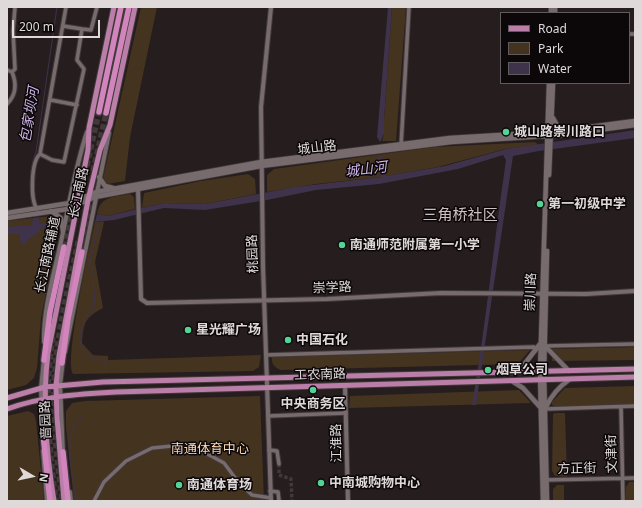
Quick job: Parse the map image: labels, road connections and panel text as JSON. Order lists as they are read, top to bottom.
{
  "streets": {
    "main road": [
      "城山路",
      "长江南路",
      "崇川路",
      "工农南路",
      "啬园路"
    ],
    "street": [
      "桃园路",
      "长江南路辅道",
      "崇学路",
      "江淮路",
      "文津街",
      "方正街"
    ]
  },
  "crossings": [
    ["城山路", "长江南路"],
    ["城山路", "桃园路"],
    ["城山路", "长江南路辅道"],
    ["城山路", "崇学路"],
    ["城山路", "崇川路"],
    ["长江南路", "长江南路辅道"],
    ["长江南路", "工农南路"],
    ["长江南路", "啬园路"],
    ["桃园路", "崇学路"],
    ["桃园路", "工农南路"],
    ["长江南路辅道", "工农南路"],
    ["长江南路辅道", "啬园路"],
    ["崇学路", "崇川路"],
    ["崇川路", "工农南路"],
    ["崇川路", "方正街"],
    ["工农南路", "啬园路"],
    ["工农南路", "江淮路"],
    ["文津街", "方正街"]
  ],
  "districts": ["三角桥社区"],
  "water": ["包家坝河", "城山河"],
  "parks": ["南通体育中心"],
  "places": [
    "城山路崇川路口",
    "第一初级中学",
    "南通师范附属第一小学",
    "星光耀广场",
    "中国石化",
    "烟草公司",
    "中央商务区",
    "中南城购物中心",
    "南通体育场"
  ],
  "legend": ["Road", "Park", "Water"],
  "scale_bar": "200 m",
  "north": "right"
}
